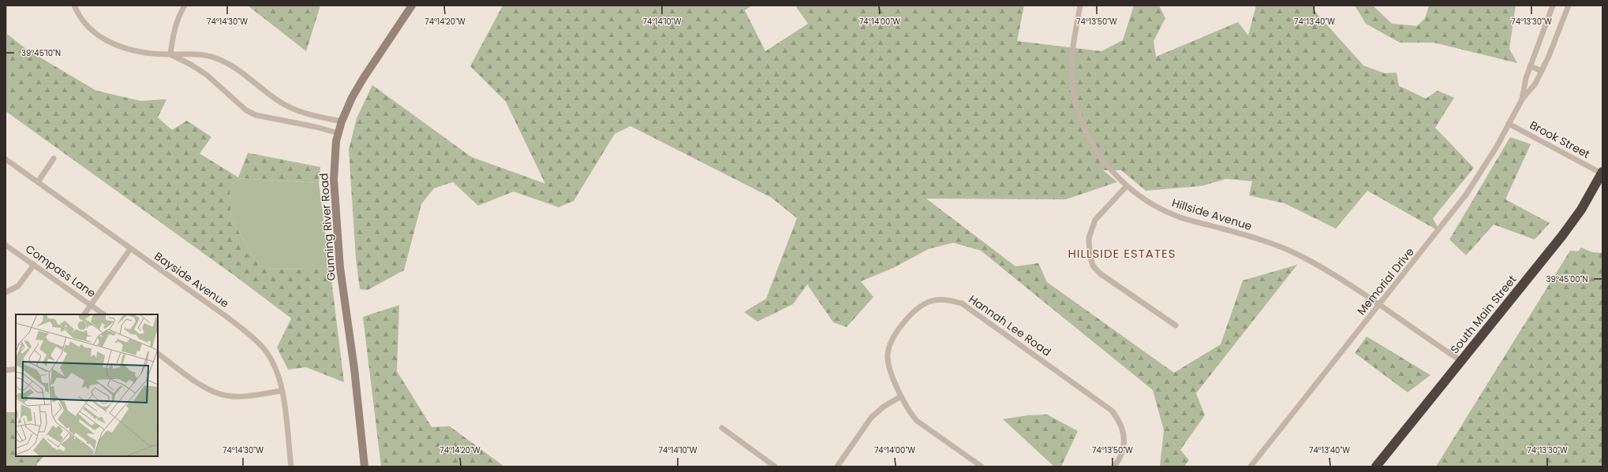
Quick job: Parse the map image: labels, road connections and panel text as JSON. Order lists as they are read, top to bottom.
{
  "streets": {
    "highway": ["South Main Street"],
    "street": [
      "Brook Street",
      "Hillside Avenue",
      "Gunning River Road",
      "Compass Lane",
      "Bayside Avenue",
      "Memorial Drive",
      "Hannah Lee Road"
    ]
  },
  "crossings": [
    ["Brook Street", "Memorial Drive"],
    ["Brook Street", "South Main Street"],
    ["Hillside Avenue", "Memorial Drive"],
    ["Hillside Avenue", "South Main Street"]
  ],
  "districts": ["HILLSIDE ESTATES"],
  "coordinates": [
    "74°14'30\"W",
    "74°14'20\"W",
    "74°14'10\"W",
    "74°14'00\"W",
    "74°13'50\"W",
    "74°13'40\"W",
    "74°13'30\"W",
    "39°45'10\"N",
    "39°45'00\"N"
  ]
}
